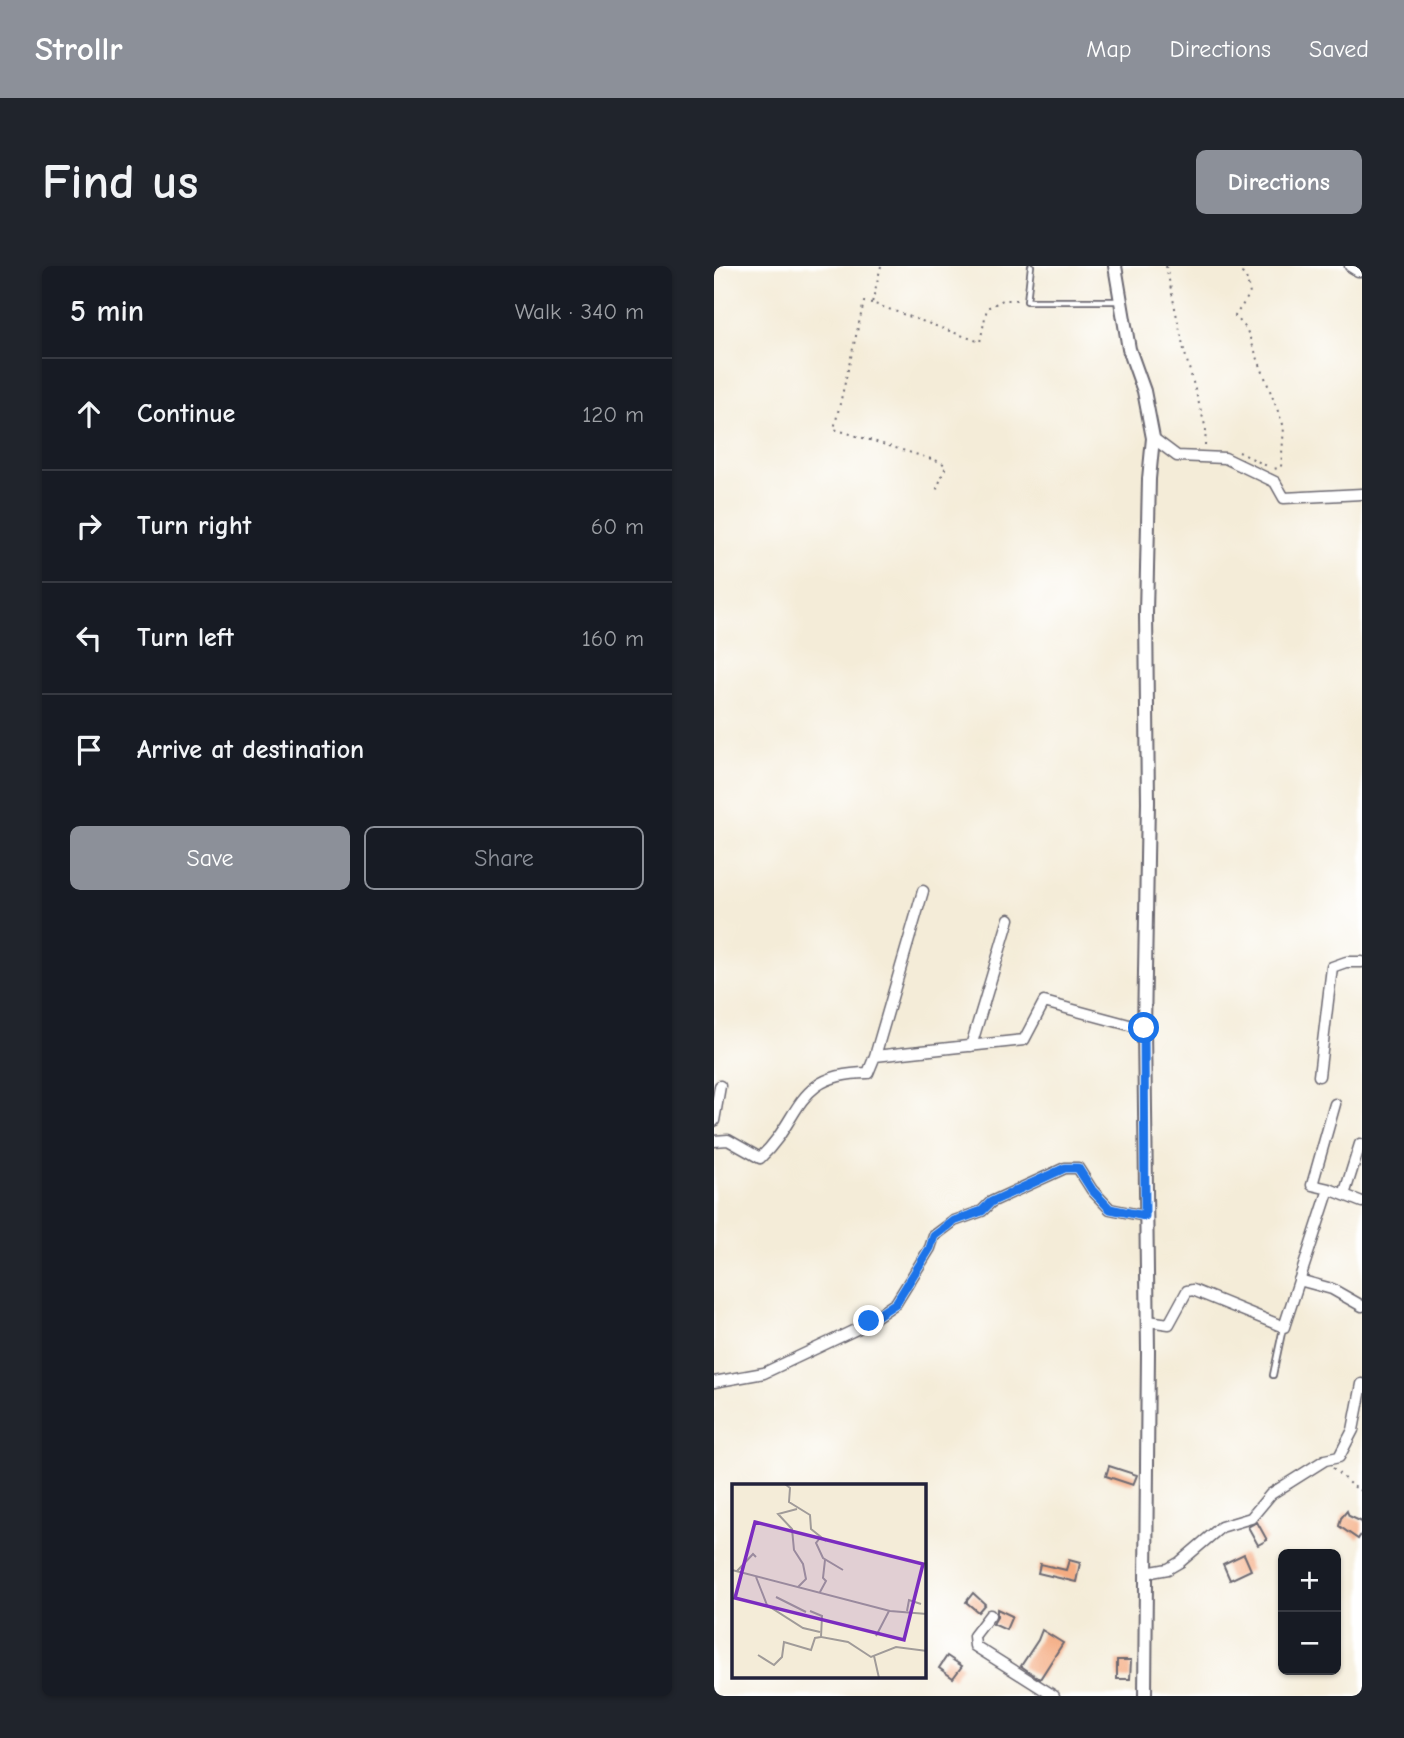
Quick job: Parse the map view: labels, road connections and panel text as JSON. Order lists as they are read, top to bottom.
{
  "page": {
    "header": "Strollr",
    "nav": ["Map", "Directions", "Saved"],
    "buttons": [
      "Directions",
      ["Save", "Share"]
    ],
    "title": "Find us",
    "heading": ["5 min", "Walk · 340 m"],
    "list": [
      ["Continue", "120 m"],
      ["Turn right", "60 m"],
      ["Turn left", "160 m"],
      "Arrive at destination"
    ],
    "map_buttons": ["+", "−"]
  }
}
